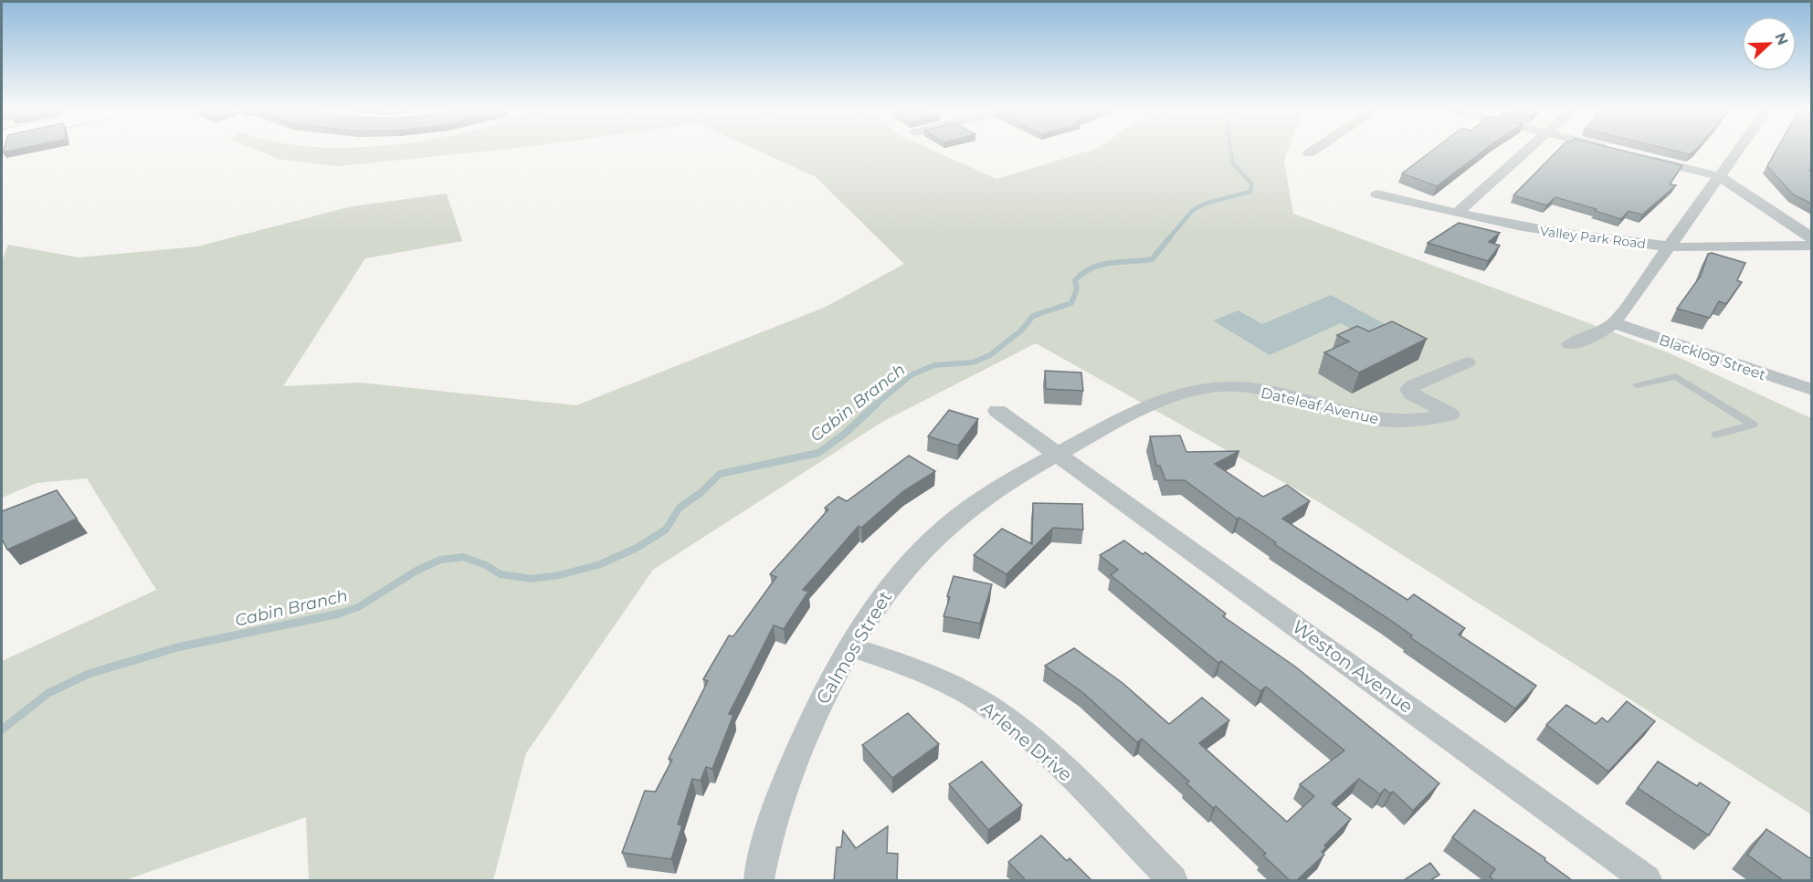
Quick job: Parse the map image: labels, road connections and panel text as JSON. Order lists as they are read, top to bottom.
{
  "streets": {
    "street": [
      "Valley Park Road",
      "Blacklog Street",
      "Dateleaf Avenue",
      "Calmos Street",
      "Weston Avenue",
      "Arlene Drive"
    ]
  },
  "crossings": [
    ["Dateleaf Avenue", "Calmos Street"],
    ["Dateleaf Avenue", "Weston Avenue"],
    ["Calmos Street", "Weston Avenue"],
    ["Calmos Street", "Arlene Drive"]
  ],
  "water": ["Cabin Branch"],
  "north": "right"
}
